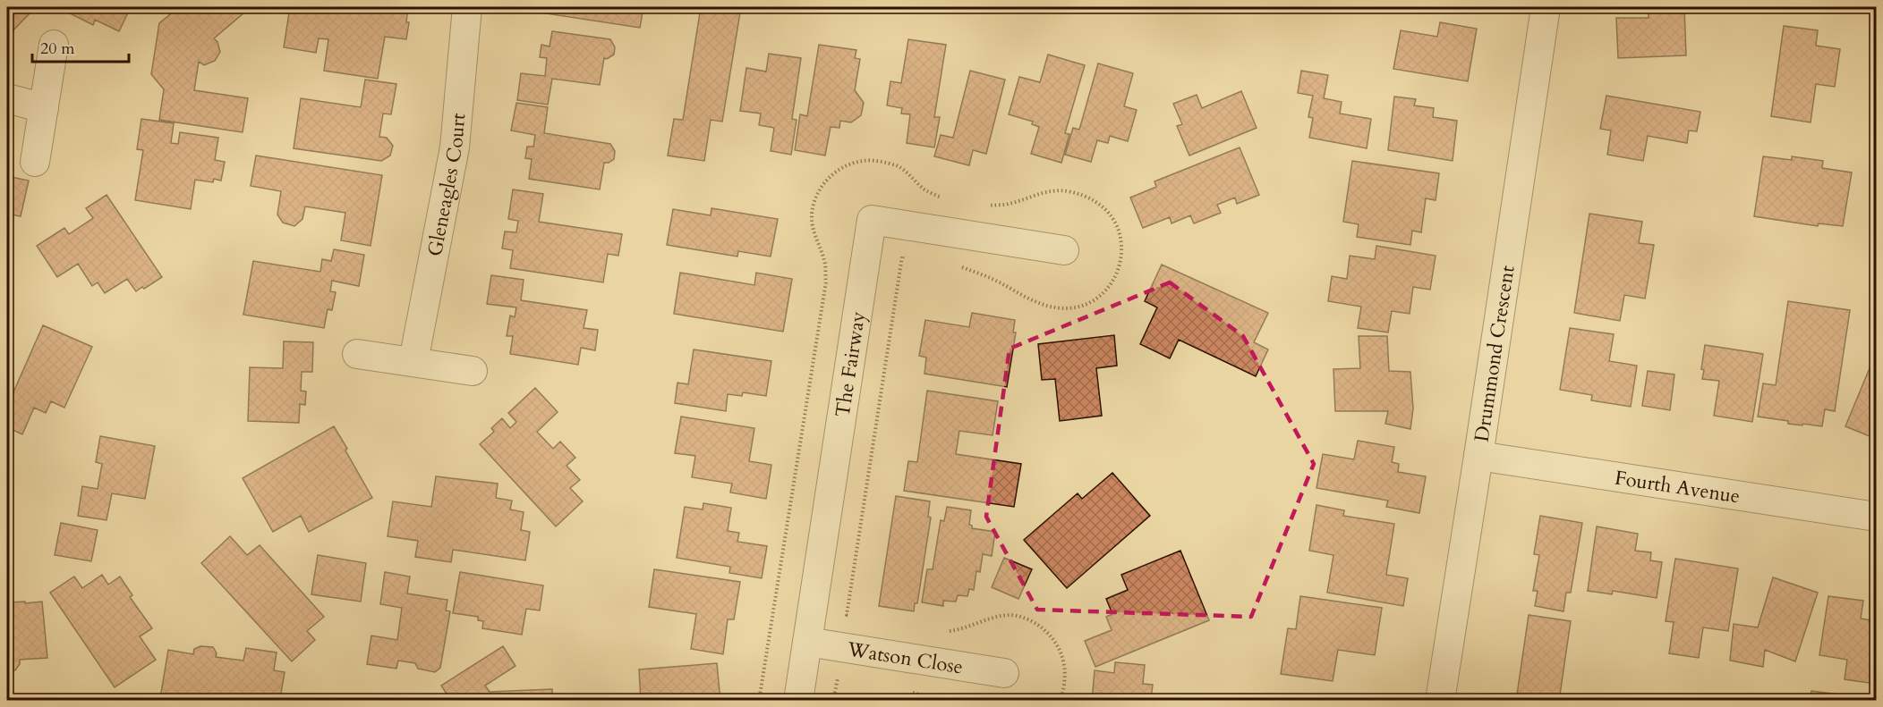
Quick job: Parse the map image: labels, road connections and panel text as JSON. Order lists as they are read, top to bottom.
{
  "streets": {
    "street": [
      "Gleneagles Court",
      "Drummond Crescent",
      "The Fairway",
      "Fourth Avenue",
      "Watson Close"
    ]
  },
  "crossings": [
    ["Drummond Crescent", "Fourth Avenue"],
    ["The Fairway", "Watson Close"]
  ],
  "scale_bar": "20 m"
}
